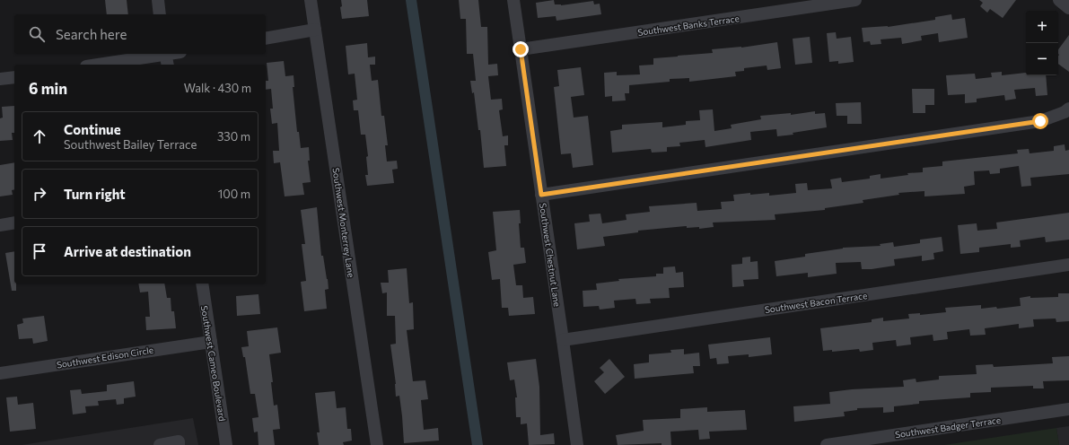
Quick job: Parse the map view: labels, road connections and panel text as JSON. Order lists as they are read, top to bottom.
{
  "streets": {
    "street": [
      "Southwest Banks Terrace",
      "Southwest Monterrey Lane",
      "Southwest Chestnut Lane",
      "Southwest Bacon Terrace",
      "Southwest Edison Circle",
      "Southwest Cameo Boulevard",
      "Southwest Badger Terrace"
    ]
  },
  "crossings": [
    ["Southwest Banks Terrace", "Southwest Chestnut Lane"],
    ["Southwest Chestnut Lane", "Southwest Bacon Terrace"],
    ["Southwest Edison Circle", "Southwest Cameo Boulevard"]
  ],
  "page": {
    "map_buttons": ["+", "−"],
    "search": "Search here",
    "heading": ["6 min", "Walk · 430 m"],
    "list": [
      ["Continue", "Southwest Bailey Terrace", "330 m"],
      ["Turn right", "100 m"],
      "Arrive at destination"
    ]
  }
}
